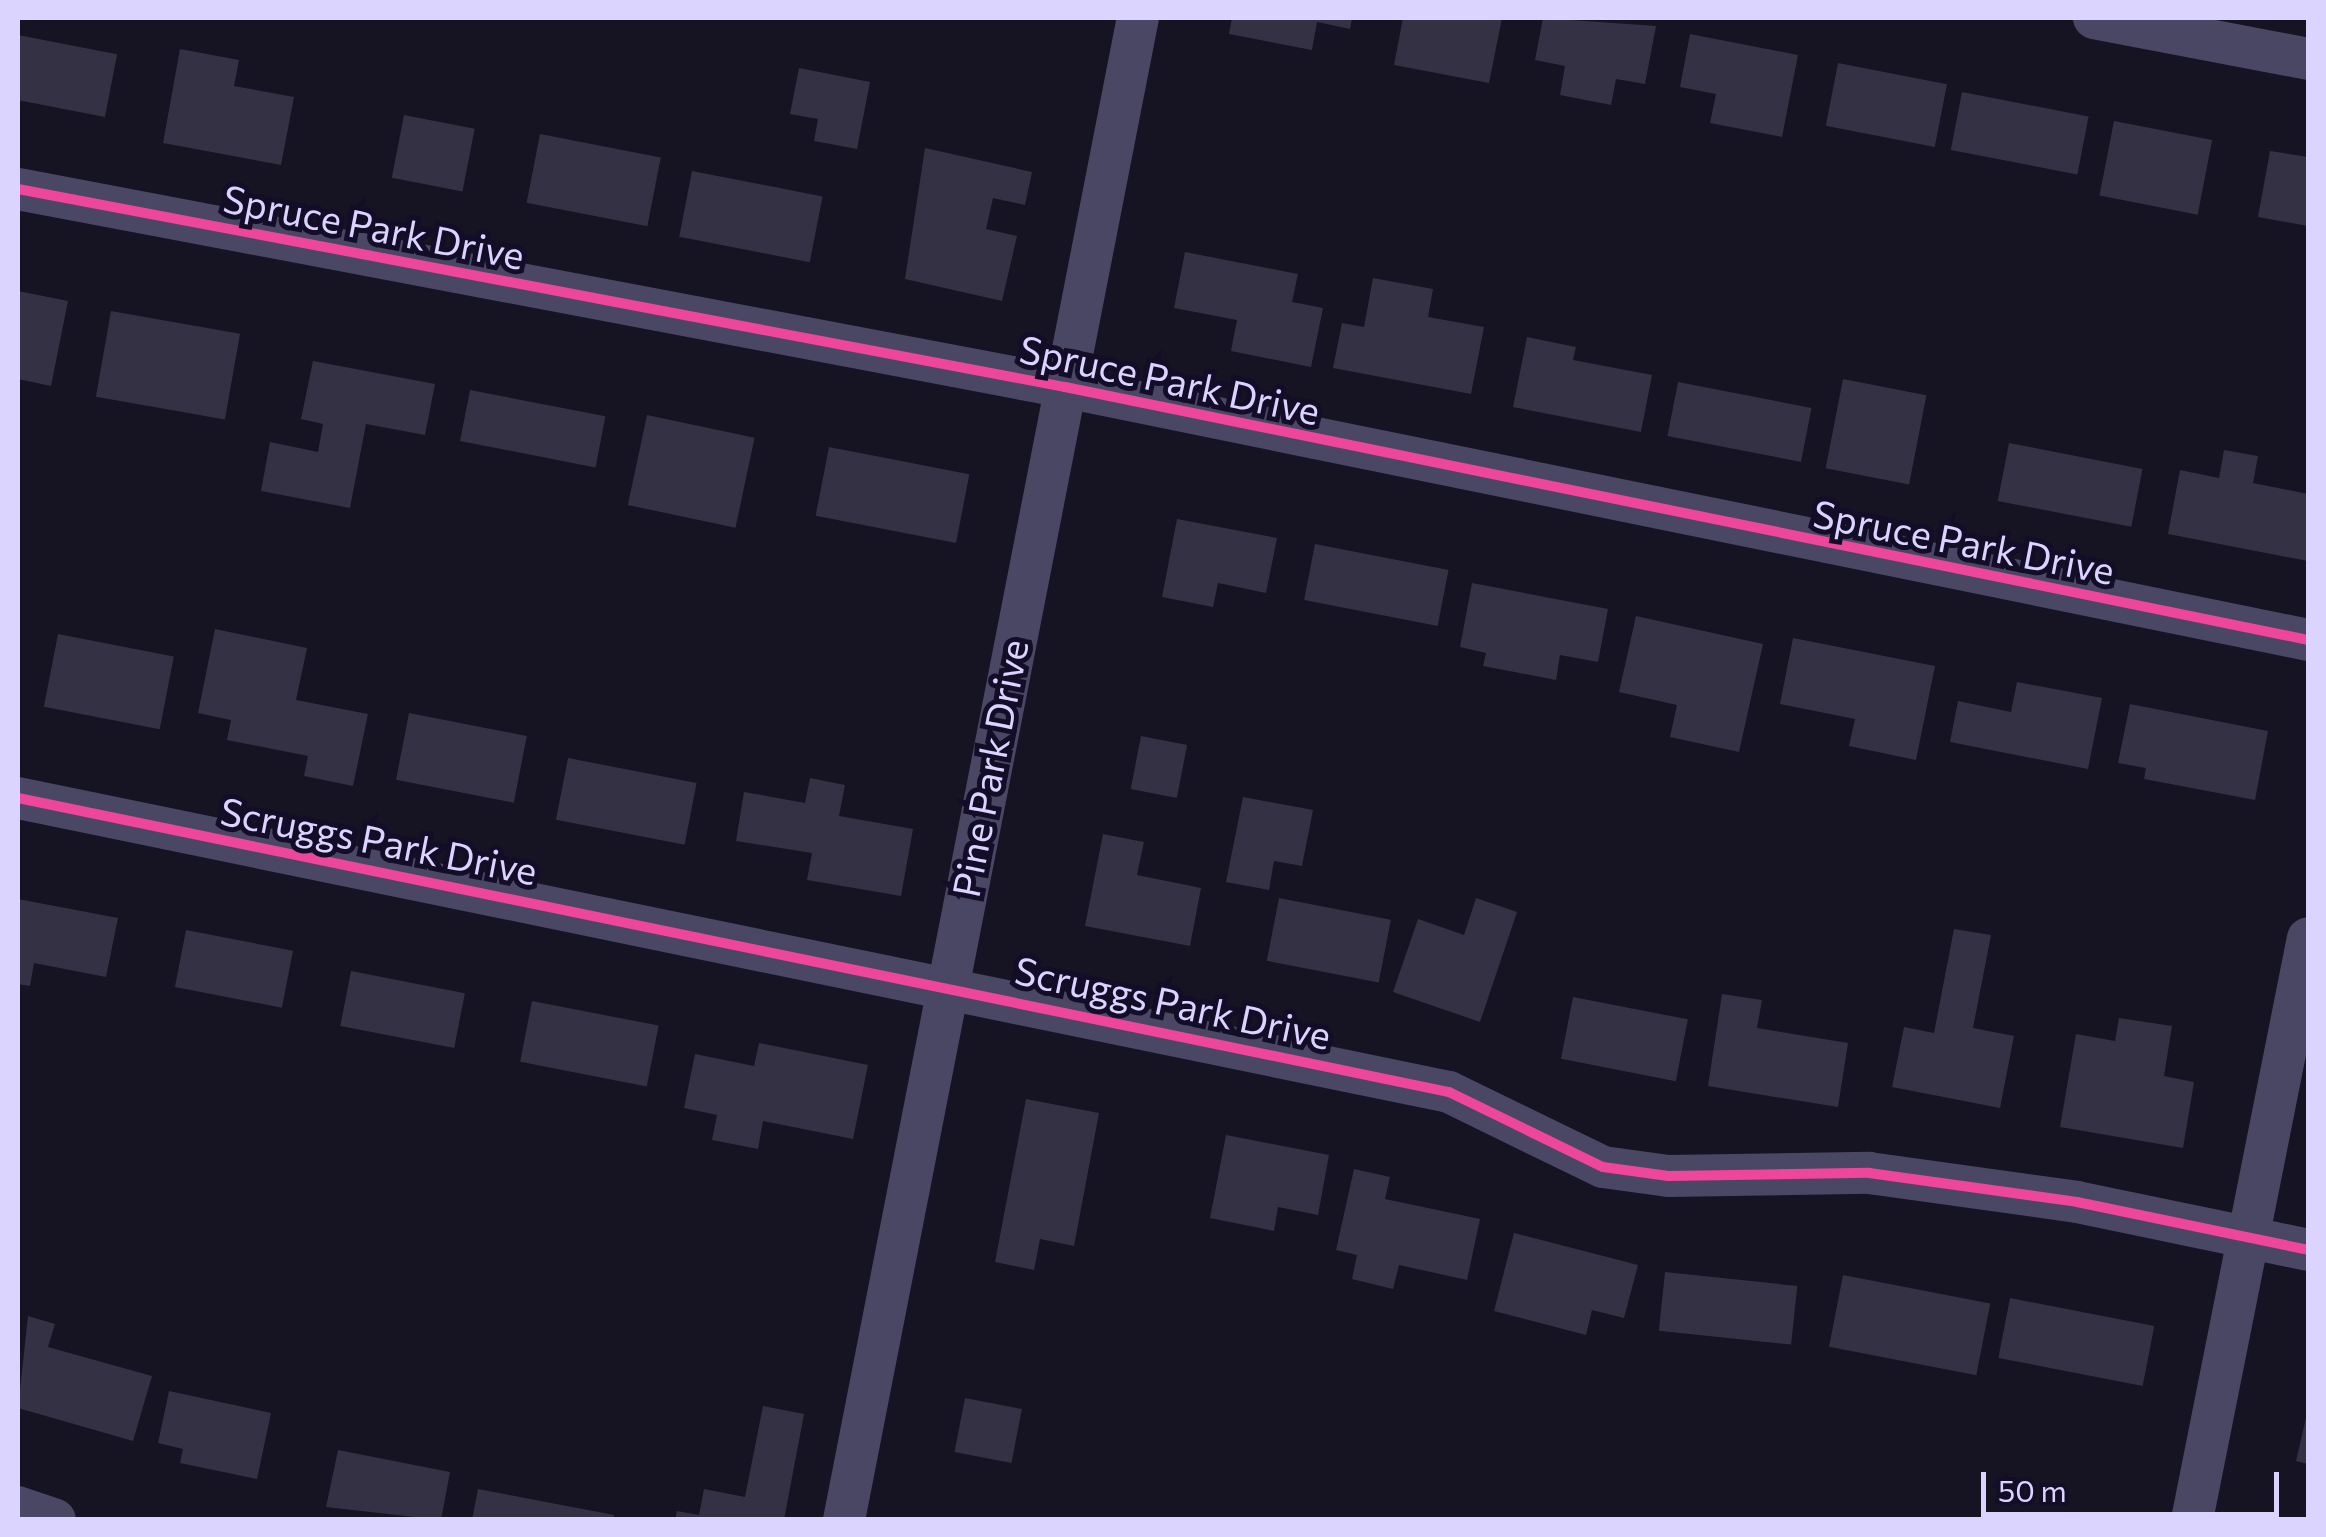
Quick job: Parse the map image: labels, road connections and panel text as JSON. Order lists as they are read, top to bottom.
{
  "streets": {
    "street": ["Spruce Park Drive", "Pine Park Drive", "Scruggs Park Drive"]
  },
  "crossings": [
    ["Spruce Park Drive", "Pine Park Drive"],
    ["Pine Park Drive", "Scruggs Park Drive"]
  ],
  "scale_bar": "50 m"
}
